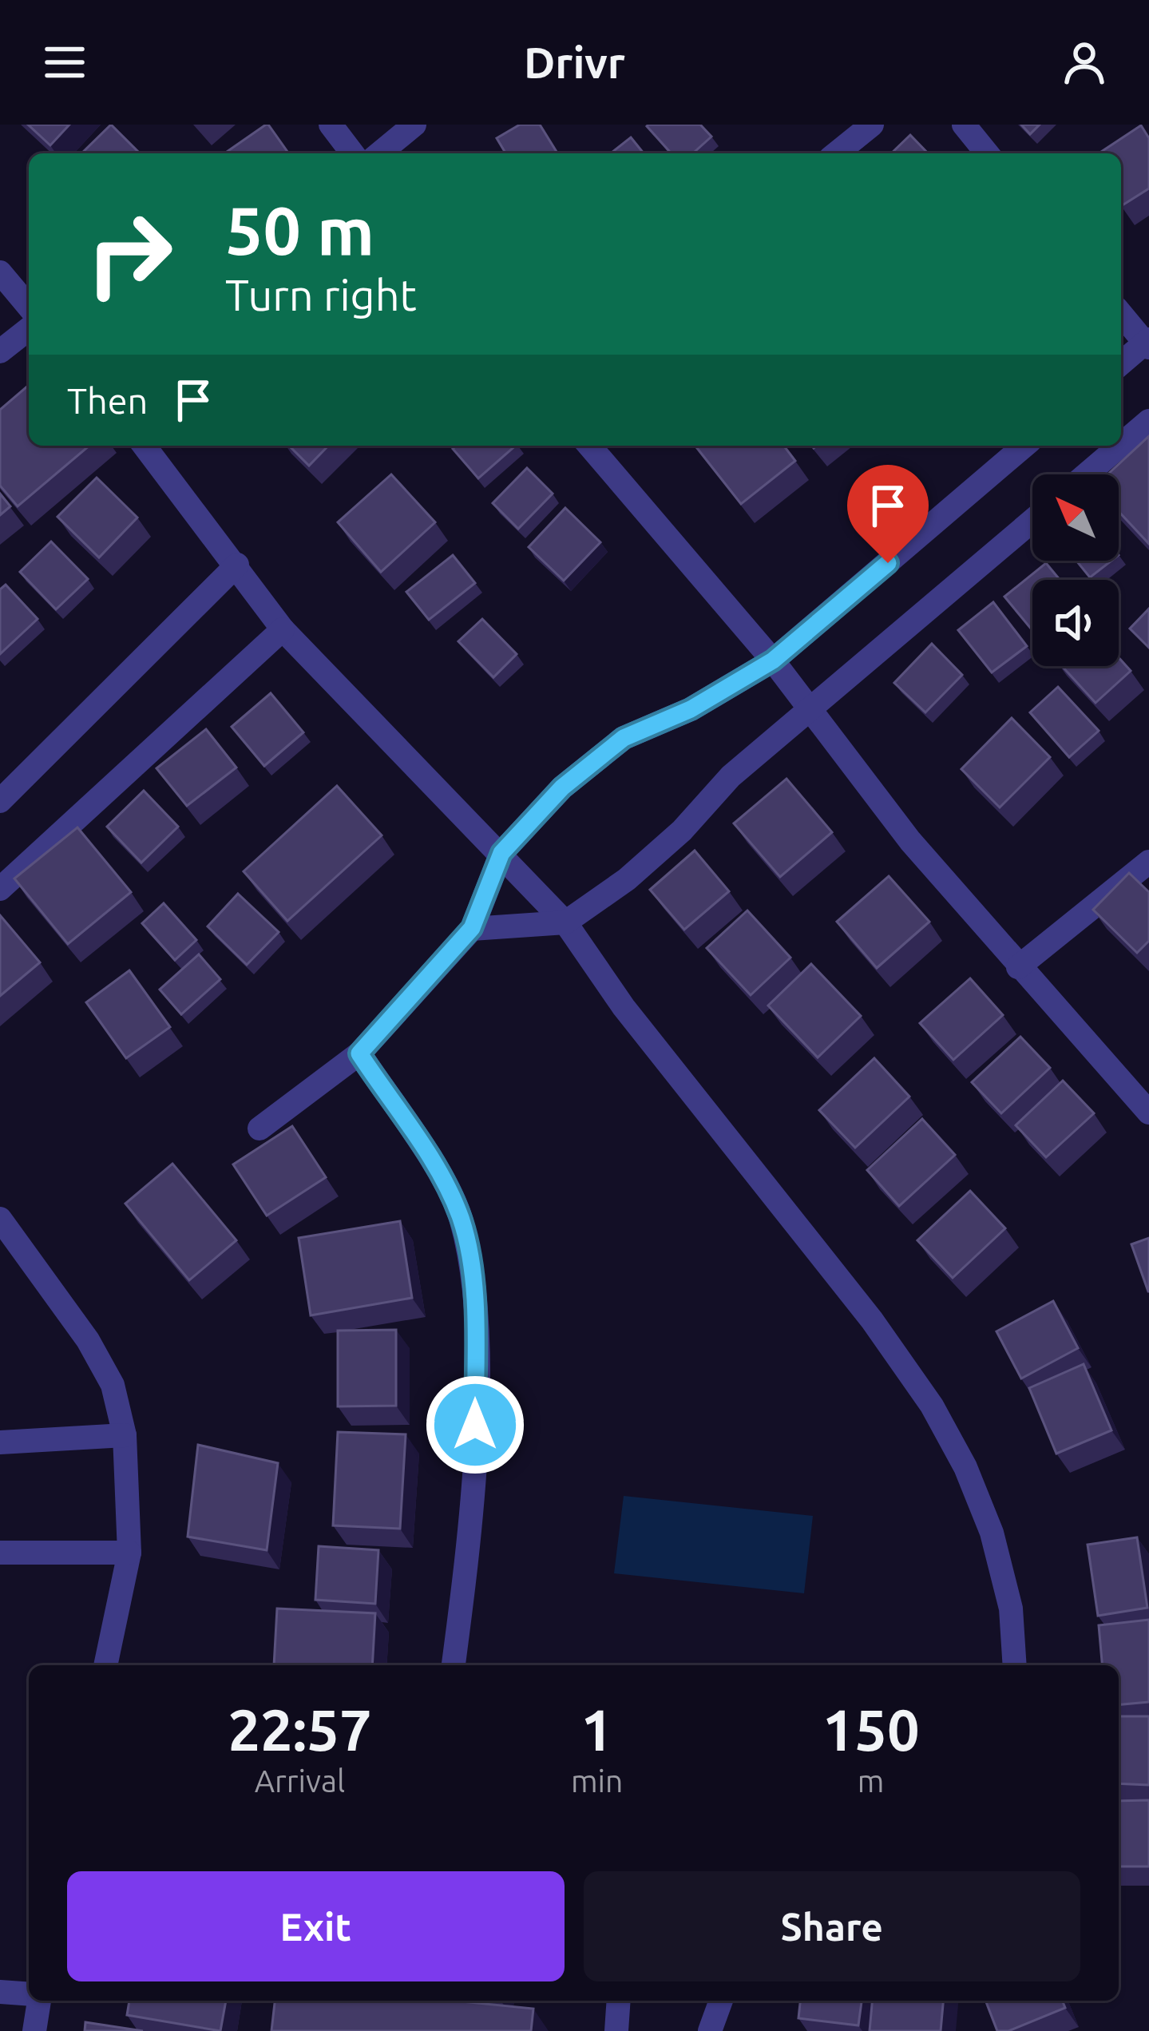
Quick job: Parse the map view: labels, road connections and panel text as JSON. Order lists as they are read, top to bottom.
{
  "north": "top left",
  "page": {
    "header": "Drivr",
    "turn": ["50 m", "Turn right"],
    "then": "Then",
    "eta": [
      "22:57",
      "Arrival",
      "1",
      "min",
      "150",
      "m"
    ],
    "buttons": ["Exit", "Share"]
  }
}
